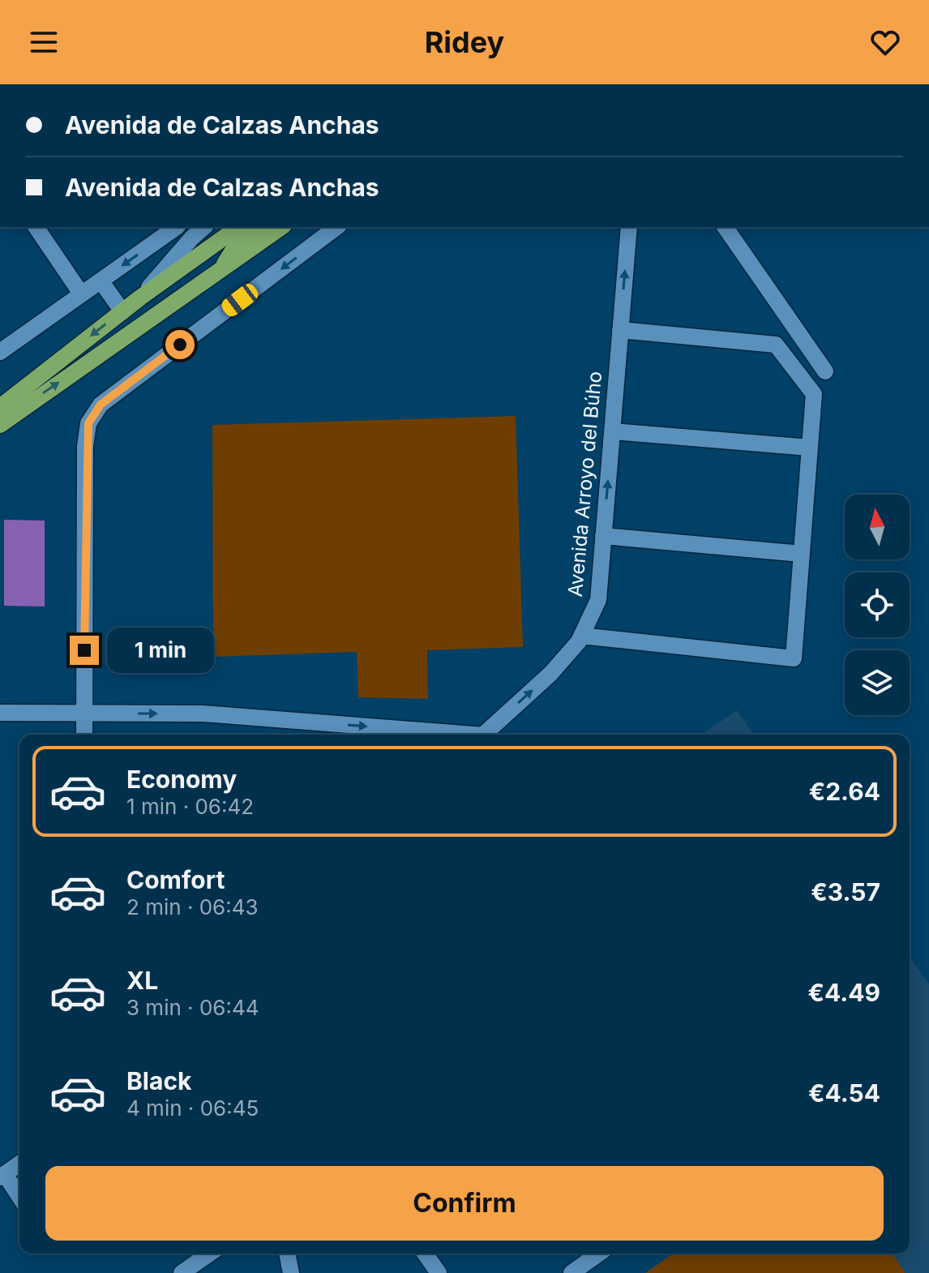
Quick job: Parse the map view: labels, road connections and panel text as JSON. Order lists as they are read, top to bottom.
{
  "streets": {
    "street": ["Avenida Arroyo del Búho"]
  },
  "one_way": ["Avenida Arroyo del Búho"],
  "north": "top",
  "page": {
    "header": "Ridey",
    "banner": ["Avenida de Calzas Anchas", "Avenida de Calzas Anchas"],
    "bubble": "1 min",
    "list": [
      {
        "name": "Economy",
        "note": "1 min · 06:42",
        "value": "€2.64"
      },
      {
        "name": "Comfort",
        "note": "2 min · 06:43",
        "value": "€3.57"
      },
      {
        "name": "XL",
        "note": "3 min · 06:44",
        "value": "€4.49"
      },
      {
        "name": "Black",
        "note": "4 min · 06:45",
        "value": "€4.54"
      }
    ],
    "buttons": "Confirm"
  }
}
